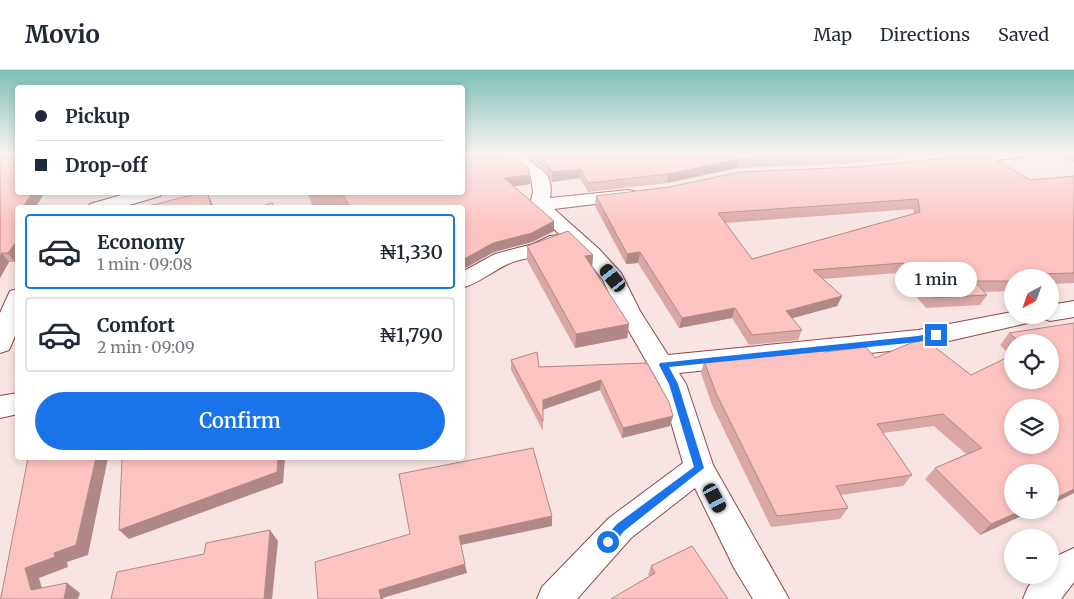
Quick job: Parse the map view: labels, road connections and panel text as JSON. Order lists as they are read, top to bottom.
{
  "north": "bottom left",
  "page": {
    "header": "Movio",
    "nav": ["Map", "Directions", "Saved"],
    "banner": ["Pickup", "Drop-off"],
    "list": [
      {
        "name": "Economy",
        "note": "1 min · 09:08",
        "value": "₦1,330"
      },
      {
        "name": "Comfort",
        "note": "2 min · 09:09",
        "value": "₦1,790"
      }
    ],
    "bubble": "1 min",
    "map_buttons": ["+", "−"],
    "buttons": "Confirm"
  }
}
